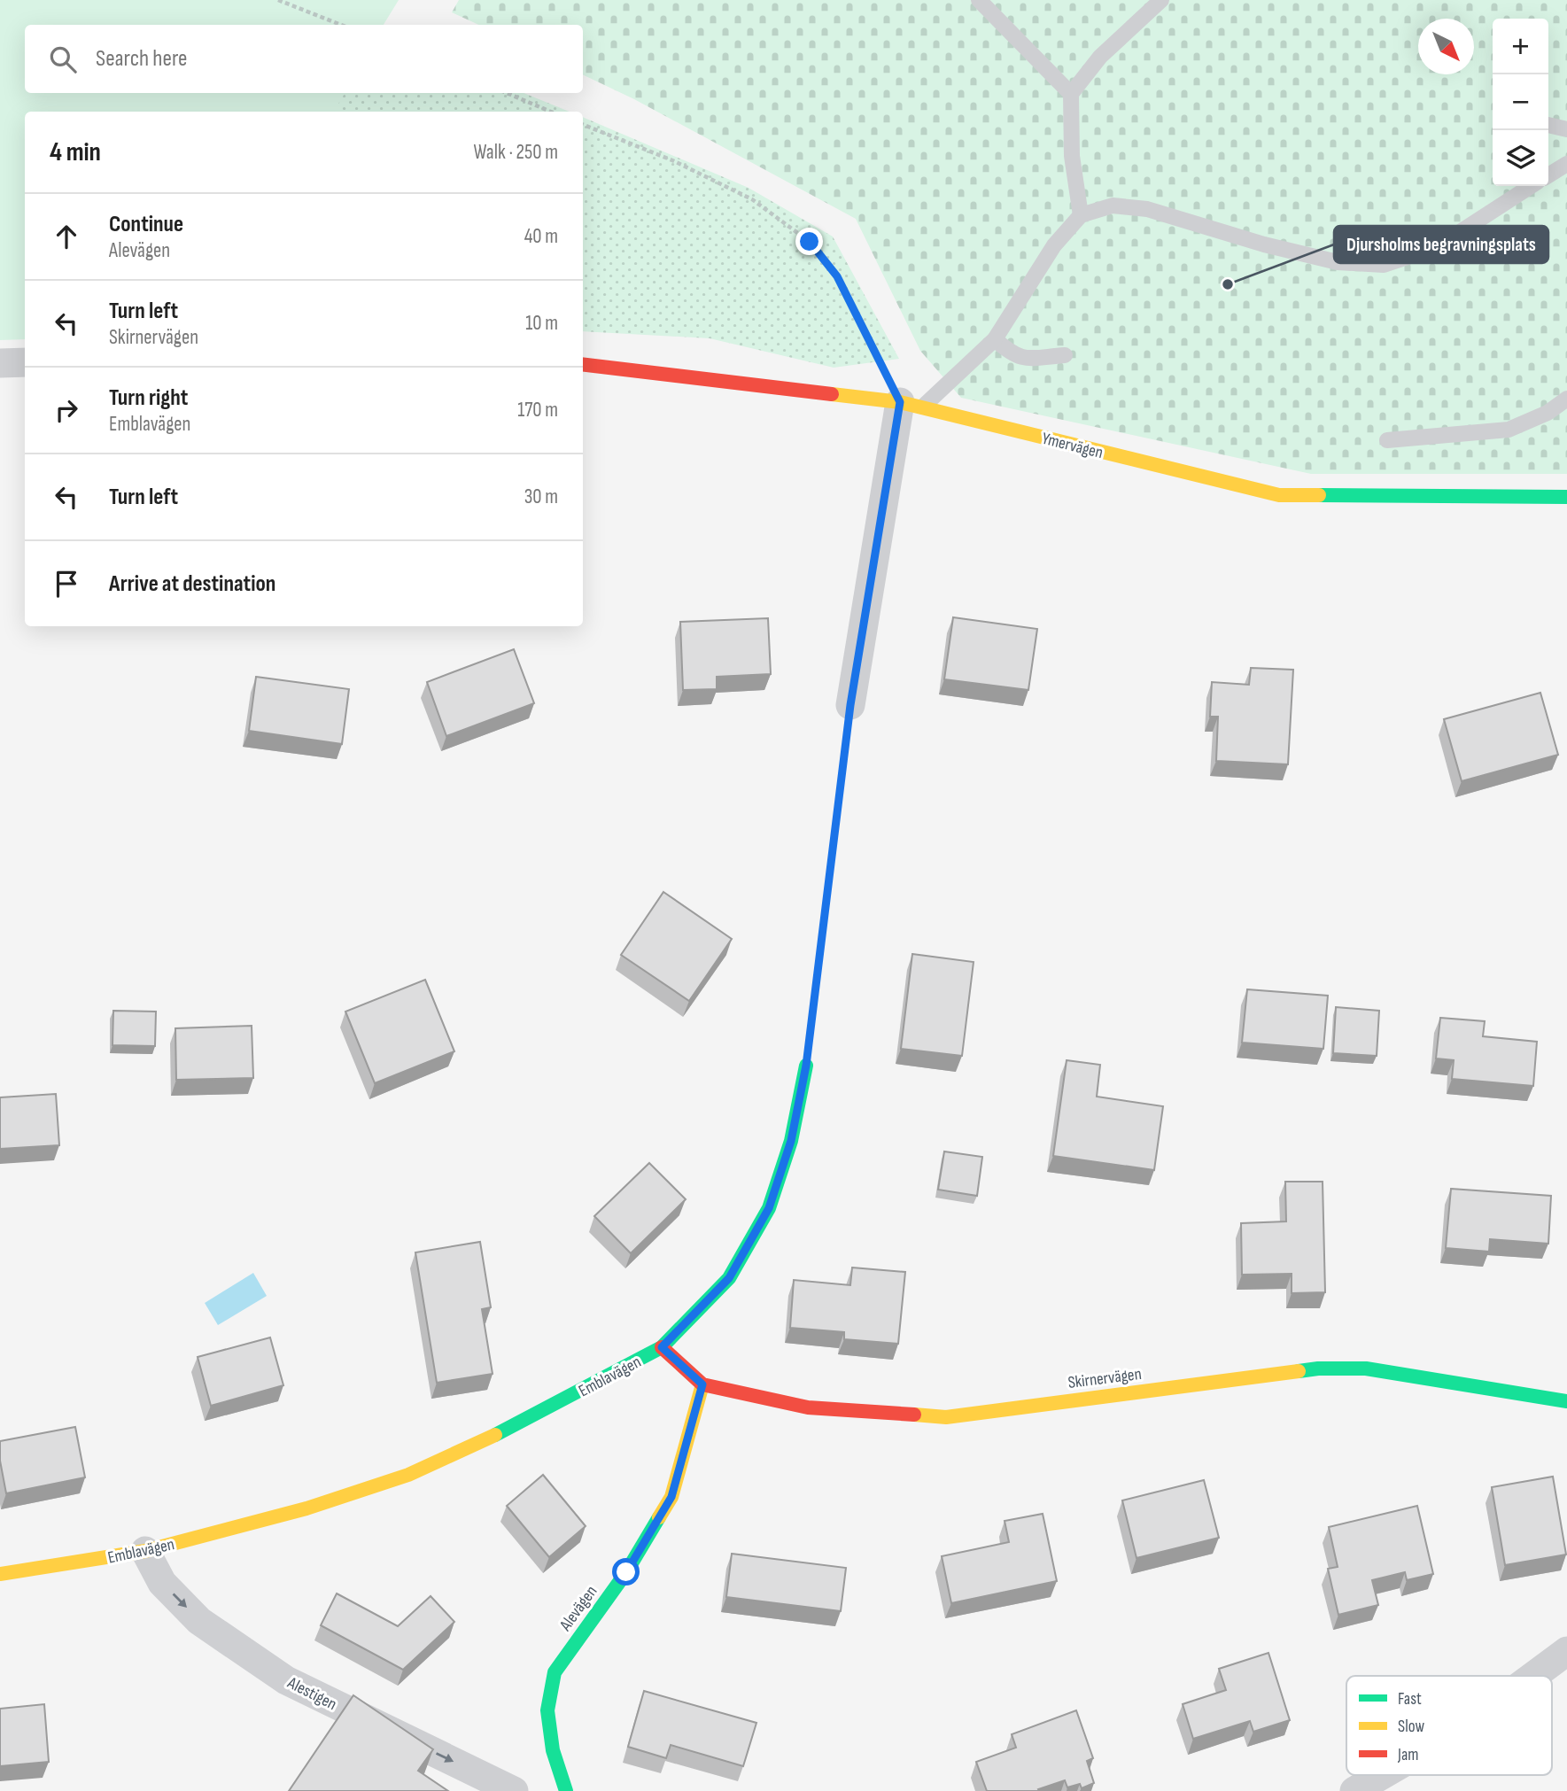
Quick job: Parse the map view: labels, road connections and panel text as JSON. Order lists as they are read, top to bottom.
{
  "streets": {
    "street": [
      "Ymervägen",
      "Emblavägen",
      "Skirnervägen",
      "Alevägen",
      "Alestigen"
    ]
  },
  "crossings": [
    ["Emblavägen", "Alestigen"],
    ["Skirnervägen", "Alevägen"]
  ],
  "one_way": ["Alestigen"],
  "places": ["Djursholms begravningsplats"],
  "legend": ["Fast", "Slow", "Jam"],
  "north": "bottom right",
  "page": {
    "map_buttons": ["+", "−"],
    "search": "Search here",
    "heading": ["4 min", "Walk · 250 m"],
    "list": [
      ["Continue", "Alevägen", "40 m"],
      ["Turn left", "Skirnervägen", "10 m"],
      ["Turn right", "Emblavägen", "170 m"],
      ["Turn left", "30 m"],
      "Arrive at destination"
    ]
  }
}
